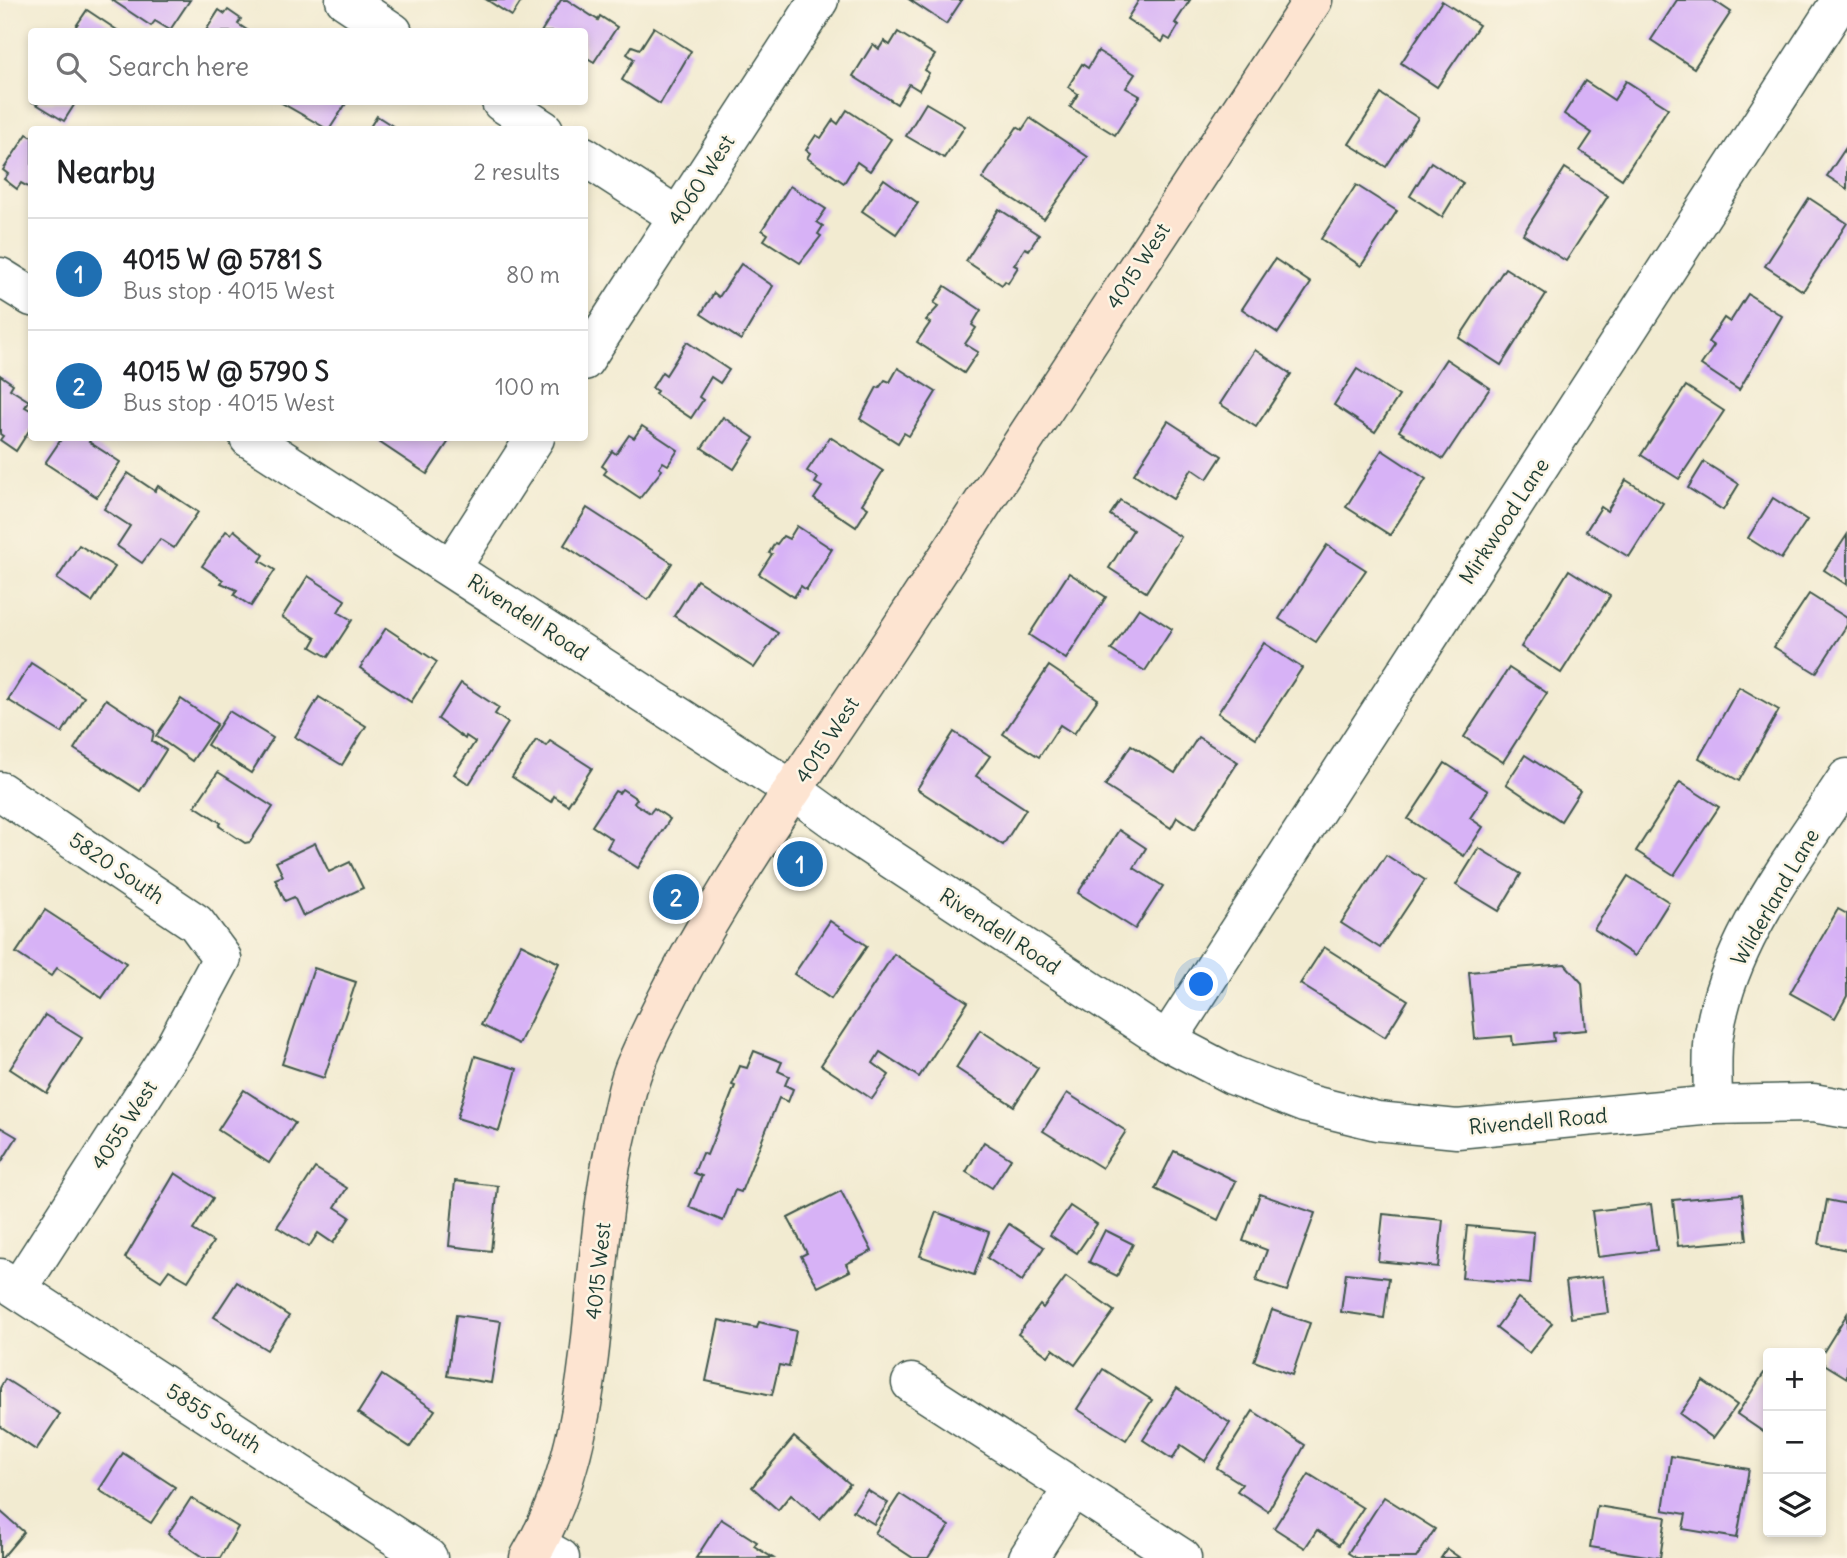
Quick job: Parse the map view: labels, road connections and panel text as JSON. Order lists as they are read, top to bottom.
{
  "streets": {
    "street": [
      "4060 West",
      "4015 West",
      "Mirkwood Lane",
      "Rivendell Road",
      "5820 South",
      "Wilderland Lane",
      "4055 West",
      "5855 South"
    ]
  },
  "crossings": [
    ["4015 West", "Rivendell Road"],
    ["Mirkwood Lane", "Rivendell Road"],
    ["Rivendell Road", "Wilderland Lane"],
    ["5820 South", "4055 West"],
    ["4055 West", "5855 South"]
  ],
  "page": {
    "search": "Search here",
    "heading": ["Nearby", "2 results"],
    "list": [
      {
        "mark": "1",
        "name": "4015 W @ 5781 S",
        "note": "Bus stop · 4015 West",
        "value": "80 m"
      },
      {
        "mark": "2",
        "name": "4015 W @ 5790 S",
        "note": "Bus stop · 4015 West",
        "value": "100 m"
      }
    ],
    "pins": ["1", "2"],
    "map_buttons": ["+", "−"]
  }
}
